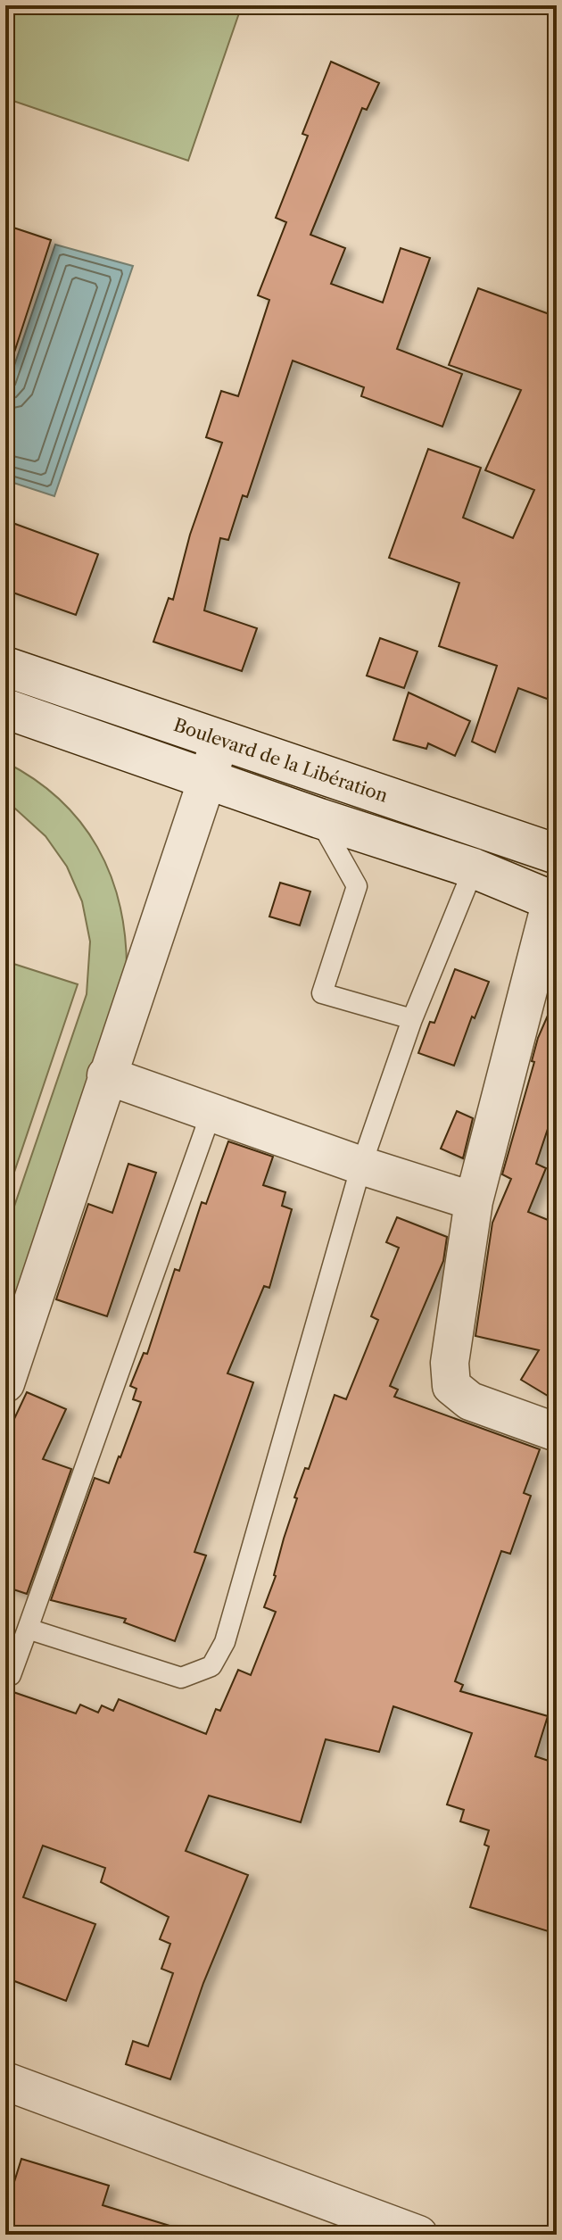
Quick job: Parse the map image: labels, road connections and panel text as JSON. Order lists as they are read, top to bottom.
{
  "streets": {
    "main road": ["Boulevard de la Libération"]
  }
}
